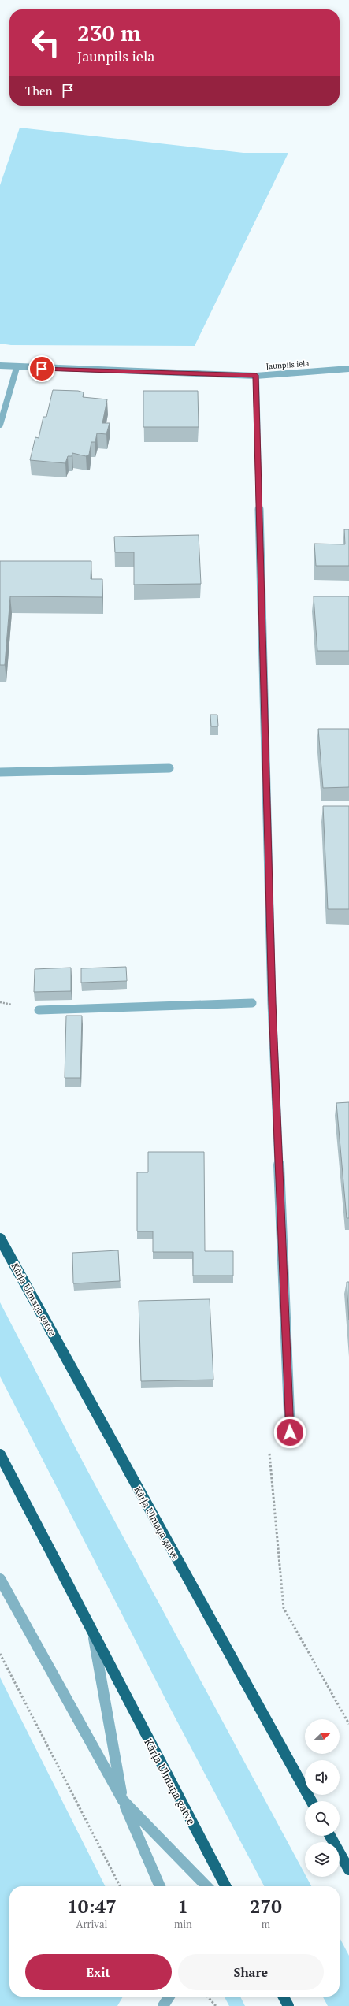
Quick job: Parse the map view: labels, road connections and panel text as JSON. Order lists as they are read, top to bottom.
{
  "streets": {
    "highway": ["Kārļa Ulmaņa gatve"],
    "street": ["Jaunpils iela"]
  },
  "north": "top right",
  "page": {
    "turn": ["230 m", "Jaunpils iela"],
    "then": "Then",
    "eta": [
      "10:47",
      "Arrival",
      "1",
      "min",
      "270",
      "m"
    ],
    "buttons": ["Exit", "Share"]
  }
}
